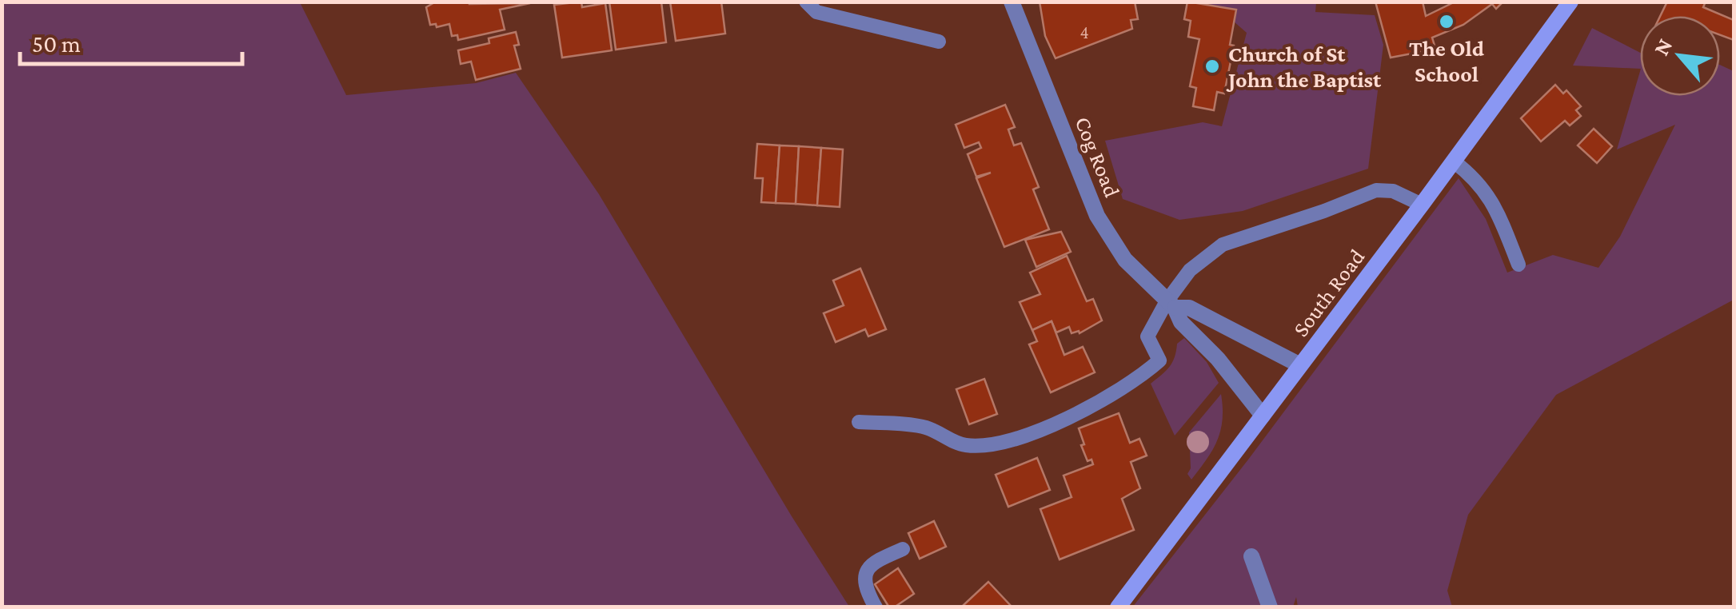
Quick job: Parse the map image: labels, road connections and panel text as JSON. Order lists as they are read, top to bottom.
{
  "streets": {
    "main road": ["South Road"],
    "street": ["Cog Road"]
  },
  "crossings": [
    ["Cog Road", "South Road"]
  ],
  "places": ["The Old School", "Church of St John the Baptist"],
  "house_numbers": ["4"],
  "scale_bar": "50 m",
  "north": "top left"
}
